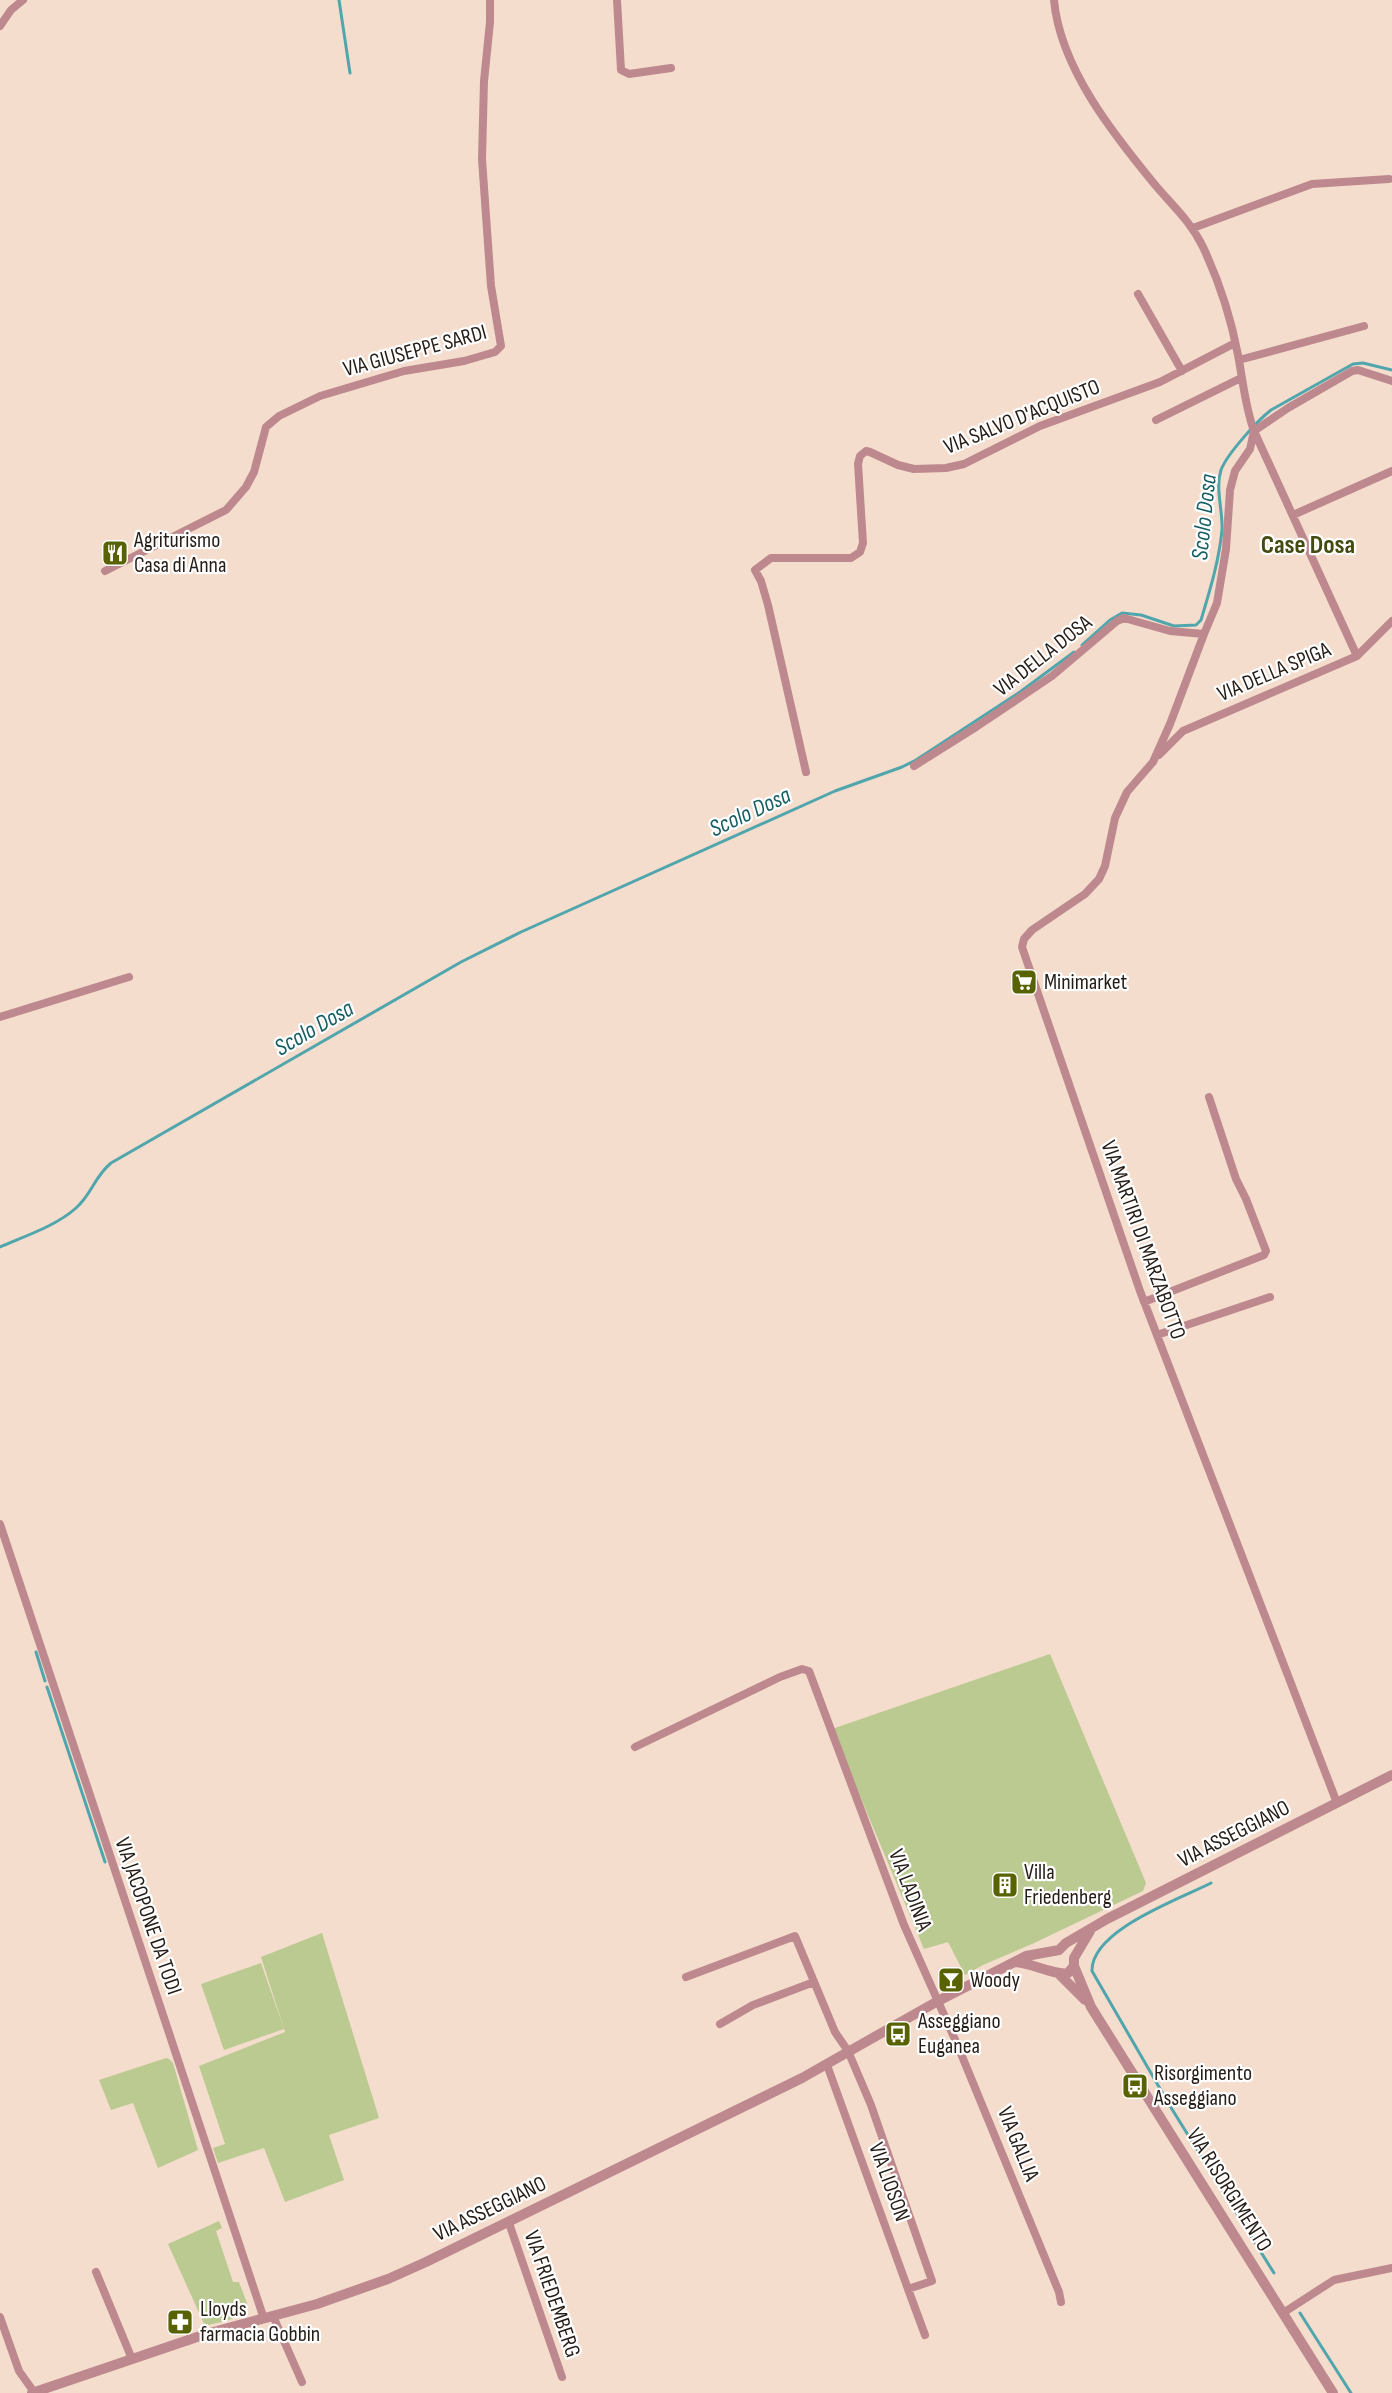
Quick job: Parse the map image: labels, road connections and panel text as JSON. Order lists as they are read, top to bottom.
{
  "streets": {
    "street": [
      "VIA GIUSEPPE SARDI",
      "VIA SALVO D'ACQUISTO",
      "VIA DELLA DOSA",
      "VIA DELLA SPIGA",
      "VIA MARTIRI DI MARZABOTTO",
      "VIA ASSEGGIANO",
      "VIA LADINIA",
      "VIA JACOPONE DA TODI",
      "VIA GALLIA",
      "VIA LIOSON",
      "VIA RISORGIMENTO",
      "VIA FRIEDEMBERG"
    ]
  },
  "crossings": [
    ["VIA DELLA DOSA", "VIA MARTIRI DI MARZABOTTO"],
    ["VIA DELLA SPIGA", "VIA MARTIRI DI MARZABOTTO"],
    ["VIA MARTIRI DI MARZABOTTO", "VIA ASSEGGIANO"],
    ["VIA ASSEGGIANO", "VIA LADINIA"],
    ["VIA ASSEGGIANO", "VIA JACOPONE DA TODI"],
    ["VIA ASSEGGIANO", "VIA GALLIA"],
    ["VIA ASSEGGIANO", "VIA LIOSON"],
    ["VIA ASSEGGIANO", "VIA RISORGIMENTO"],
    ["VIA ASSEGGIANO", "VIA FRIEDEMBERG"],
    ["VIA LADINIA", "VIA GALLIA"]
  ],
  "districts": ["Case Dosa"],
  "water": ["Scolo Dosa"],
  "places": {
    "restaurant": ["Agriturismo Casa di Anna"],
    "supermarket": ["Minimarket"],
    "building": ["Villa Friedenberg"],
    "bar": ["Woody"],
    "bus stop": ["Asseggiano Euganea", "Risorgimento Asseggiano"],
    "pharmacy": ["Lloyds farmacia Gobbin"]
  }
}
